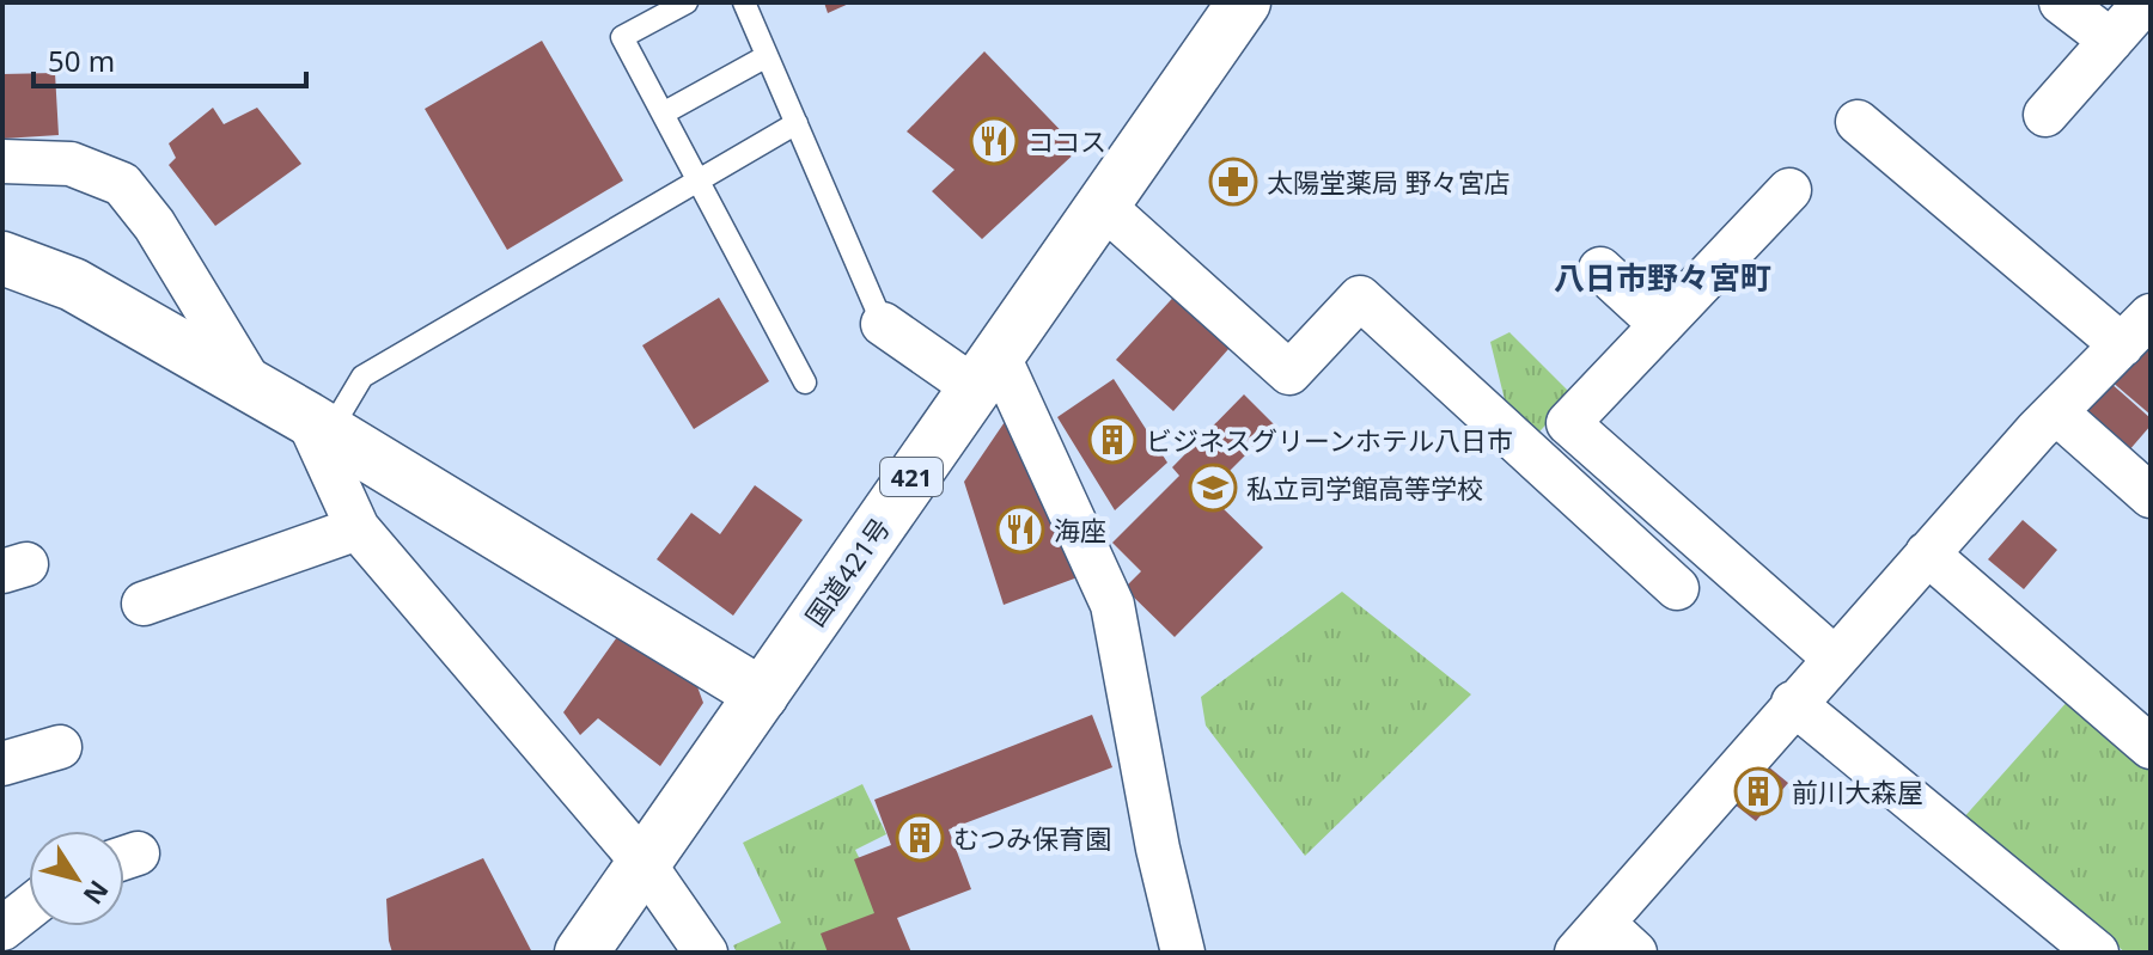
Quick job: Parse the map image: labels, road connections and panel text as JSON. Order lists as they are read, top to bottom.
{
  "streets": {
    "main road": ["421", "国道421号"]
  },
  "districts": ["八日市野々宮町"],
  "places": {
    "restaurant": ["ココス", "海座"],
    "pharmacy": ["太陽堂薬局 野々宮店"],
    "building": ["ビジネスグリーンホテル八日市", "前川大森屋", "むつみ保育園"],
    "school or university": ["私立司学館高等学校"]
  },
  "scale_bar": "50 m",
  "north": "bottom right"
}
